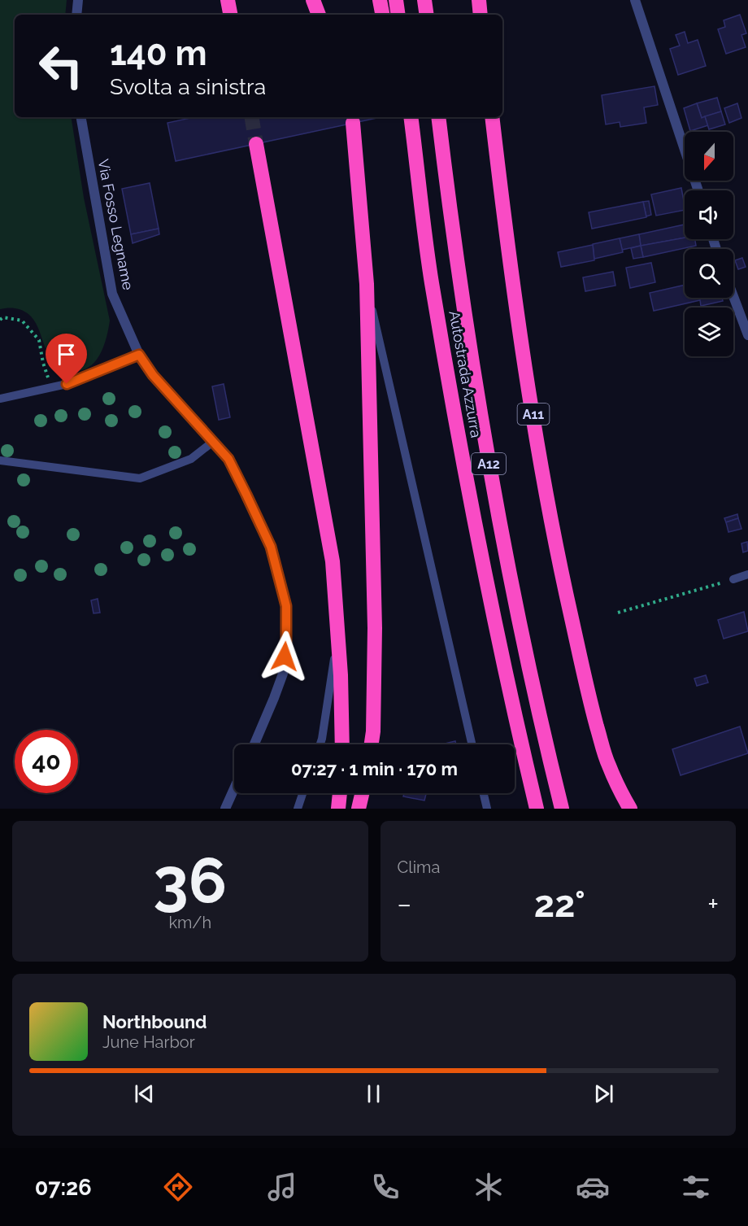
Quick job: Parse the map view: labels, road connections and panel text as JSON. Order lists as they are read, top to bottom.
{
  "streets": {
    "highway": ["Autostrada Azzurra", "A11", "A12"],
    "street": ["Via Fosso Legname"]
  },
  "north": "bottom",
  "page": {
    "turn": ["140 m", "Svolta a sinistra"],
    "limit": "40",
    "trip": "07:27 · 1 min · 170 m",
    "tile": [
      ["36", "km/h"],
      "Clima"
    ],
    "heat": ["−", "22°", "+"],
    "song": ["Northbound", "June Harbor"],
    "tabs": "07:26"
  }
}
